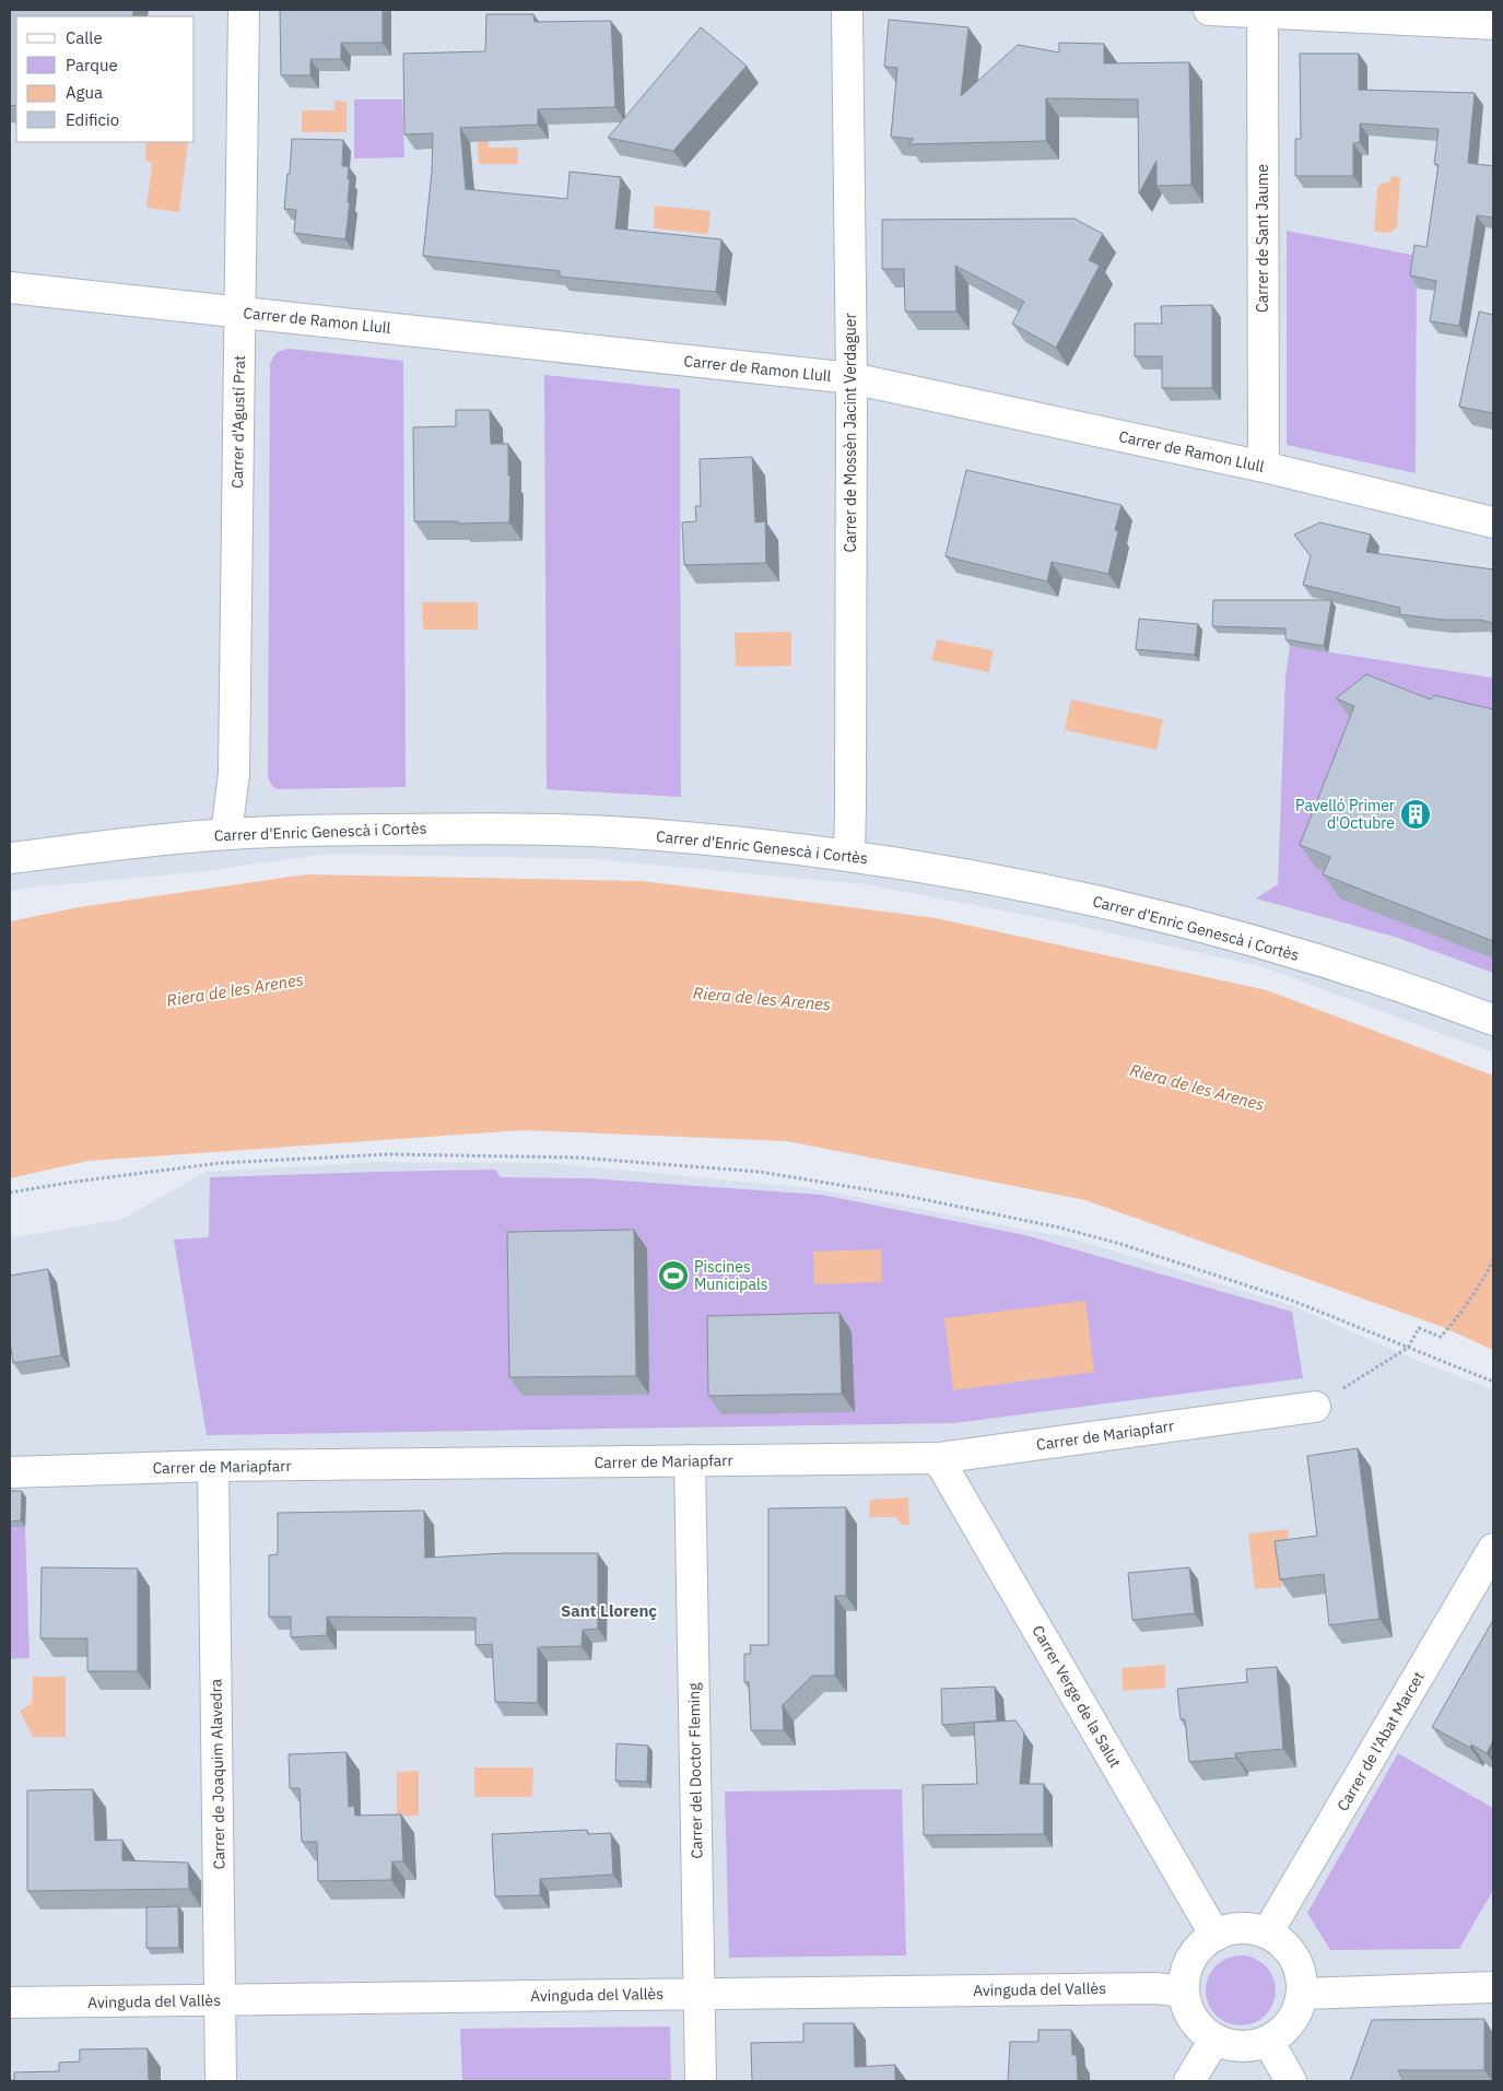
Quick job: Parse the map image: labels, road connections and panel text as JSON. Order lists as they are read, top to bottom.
{
  "streets": {
    "street": [
      "Carrer de Sant Jaume",
      "Carrer de Ramon Llull",
      "Carrer d'Agustí Prat",
      "Carrer de Mossèn Jacint Verdaguer",
      "Carrer d'Enric Genescà i Cortès",
      "Carrer de Mariapfarr",
      "Carrer Verge de la Salut",
      "Carrer de l'Abat Marcet",
      "Carrer del Doctor Fleming",
      "Carrer de Joaquim Alavedra",
      "Avinguda del Vallès"
    ]
  },
  "crossings": [
    ["Carrer de Sant Jaume", "Carrer de Ramon Llull"],
    ["Carrer de Ramon Llull", "Carrer d'Agustí Prat"],
    ["Carrer de Ramon Llull", "Carrer de Mossèn Jacint Verdaguer"],
    ["Carrer d'Agustí Prat", "Carrer d'Enric Genescà i Cortès"],
    ["Carrer de Mossèn Jacint Verdaguer", "Carrer d'Enric Genescà i Cortès"],
    ["Carrer de Mariapfarr", "Carrer Verge de la Salut"],
    ["Carrer de Mariapfarr", "Carrer del Doctor Fleming"],
    ["Carrer de Mariapfarr", "Carrer de Joaquim Alavedra"],
    ["Carrer Verge de la Salut", "Carrer de l'Abat Marcet"],
    ["Carrer Verge de la Salut", "Avinguda del Vallès"],
    ["Carrer de l'Abat Marcet", "Avinguda del Vallès"],
    ["Carrer del Doctor Fleming", "Avinguda del Vallès"],
    ["Carrer de Joaquim Alavedra", "Avinguda del Vallès"]
  ],
  "districts": ["Sant Llorenç"],
  "water": ["Riera de les Arenes"],
  "places": {
    "building": ["Pavelló Primer d'Octubre"],
    "sports": ["Piscines Municipals"]
  },
  "legend": [
    "Calle",
    "Parque",
    "Agua",
    "Edificio"
  ]
}
